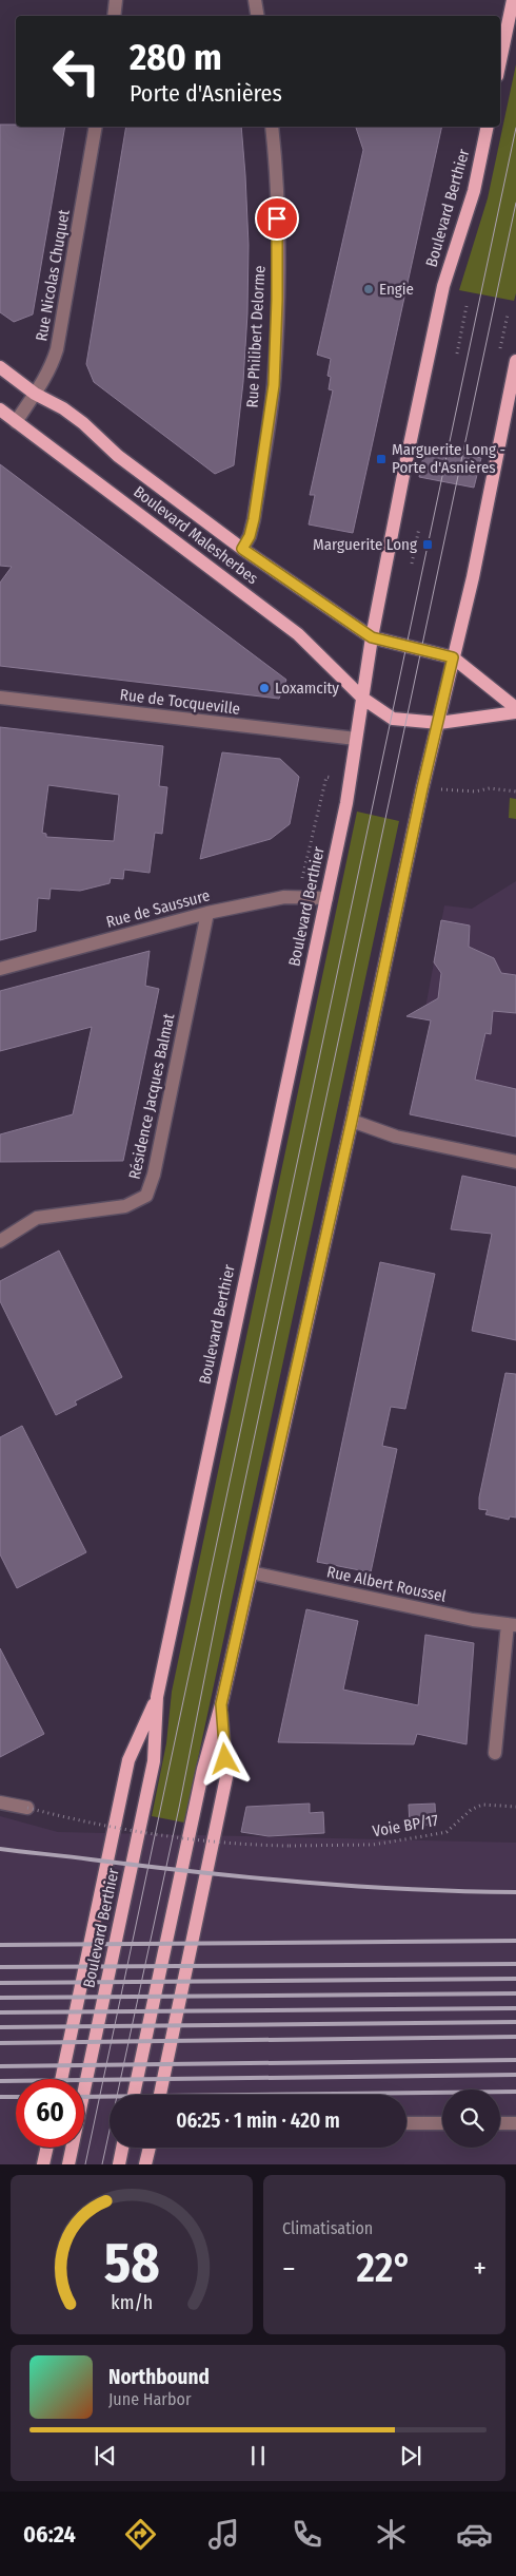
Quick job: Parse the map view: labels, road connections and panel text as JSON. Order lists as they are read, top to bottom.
{
  "streets": {
    "main road": ["Boulevard Berthier", "Boulevard Malesherbes"],
    "street": [
      "Rue Nicolas Chuquet",
      "Rue Philibert Delorme",
      "Rue de Tocqueville",
      "Rue de Saussure",
      "Résidence Jacques Balmat",
      "Rue Albert Roussel"
    ],
    "path": ["Voie BP/17"]
  },
  "crossings": [
    ["Boulevard Berthier", "Boulevard Malesherbes"],
    ["Boulevard Berthier", "Rue de Tocqueville"],
    ["Boulevard Berthier", "Rue de Saussure"],
    ["Rue Nicolas Chuquet", "Boulevard Malesherbes"],
    ["Rue Philibert Delorme", "Boulevard Malesherbes"],
    ["Rue de Saussure", "Résidence Jacques Balmat"]
  ],
  "places": {
    "other": ["Engie", "Loxamcity"],
    "transit": ["Marguerite Long - Porte d'Asnières", "Marguerite Long"]
  },
  "page": {
    "turn": ["280 m", "Porte d'Asnières"],
    "limit": "60",
    "trip": "06:25 · 1 min · 420 m",
    "tile": "Climatisation",
    "heat": ["−", "22°", "+"],
    "song": ["Northbound", "June Harbor"],
    "tabs": "06:24",
    "gauge": ["58", "km/h"]
  }
}
